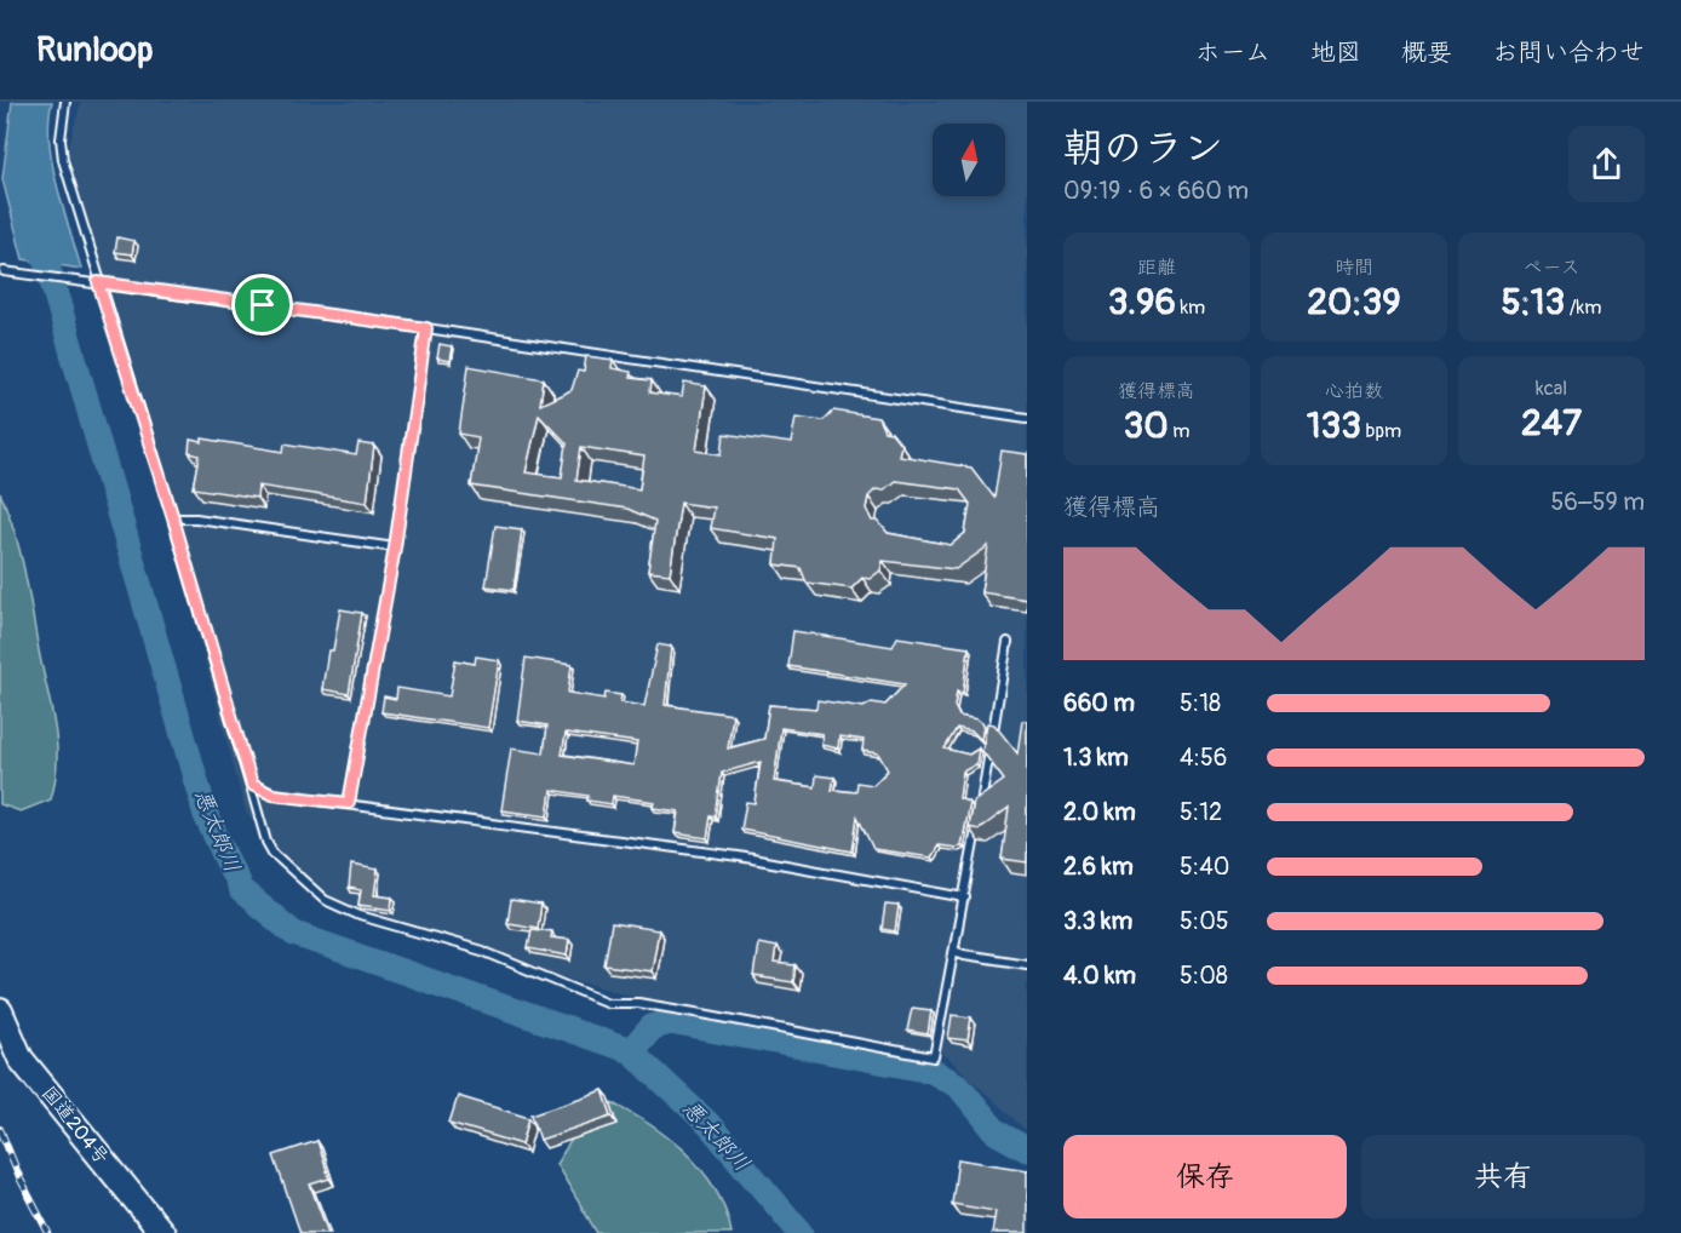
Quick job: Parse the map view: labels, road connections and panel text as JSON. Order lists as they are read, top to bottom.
{
  "streets": {
    "highway": ["国道204号"]
  },
  "water": ["悪太郎川"],
  "north": "top",
  "page": {
    "header": "Runloop",
    "nav": [
      "ホーム",
      "地図",
      "概要",
      "お問い合わせ"
    ],
    "heading": ["朝のラン", "09:19 · 6 × 660 m"],
    "stats": [
      ["距離", "3.96 km"],
      ["時間", "20:39"],
      ["ペース", "5:13 /km"],
      ["獲得標高", "30 m"],
      ["心拍数", "133 bpm"],
      ["kcal", "247"]
    ],
    "chart": ["獲得標高", "56–59 m"],
    "list": [
      {
        "name": "660 m",
        "note": "5:18"
      },
      {
        "name": "1.3 km",
        "note": "4:56"
      },
      {
        "name": "2.0 km",
        "note": "5:12"
      },
      {
        "name": "2.6 km",
        "note": "5:40"
      },
      {
        "name": "3.3 km",
        "note": "5:05"
      },
      {
        "name": "4.0 km",
        "note": "5:08"
      }
    ],
    "buttons": ["保存", "共有"]
  }
}
